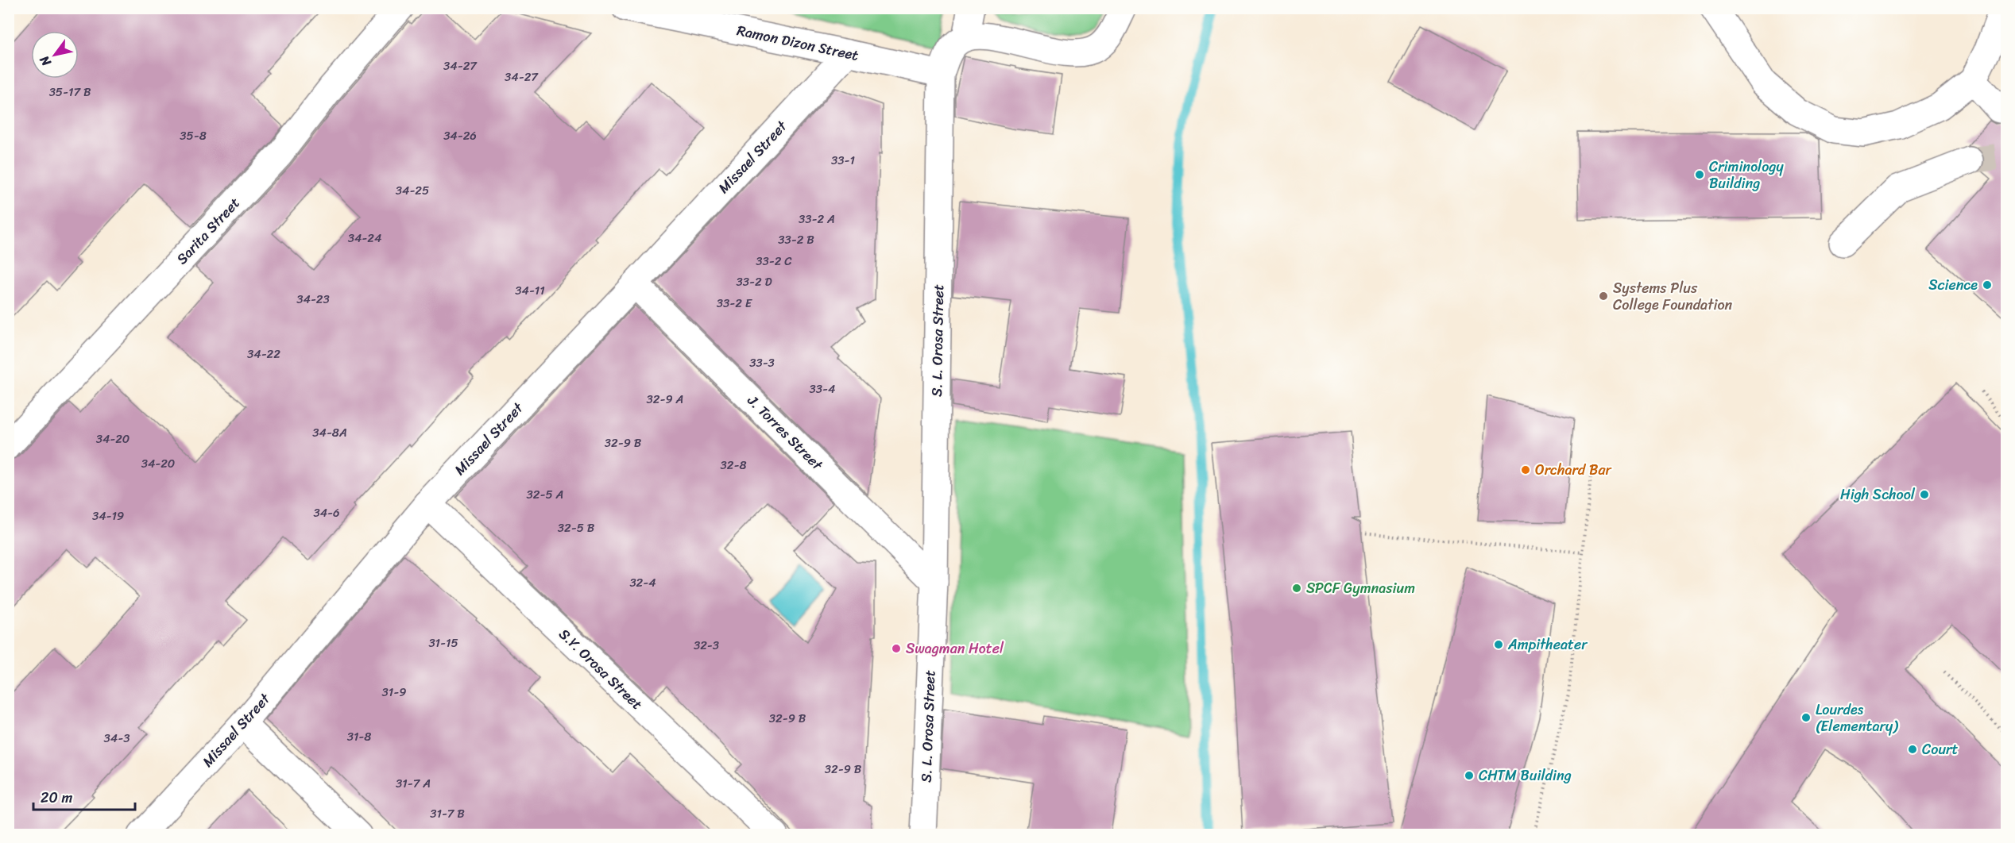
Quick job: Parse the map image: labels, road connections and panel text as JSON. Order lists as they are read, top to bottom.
{
  "streets": {
    "street": [
      "Ramon Dizon Street",
      "Missael Street",
      "Sarita Street",
      "S. L. Orosa Street",
      "J. Torres Street",
      "S.Y. Orosa Street"
    ]
  },
  "crossings": [
    ["Ramon Dizon Street", "Missael Street"],
    ["Ramon Dizon Street", "S. L. Orosa Street"],
    ["Missael Street", "J. Torres Street"],
    ["Missael Street", "S.Y. Orosa Street"],
    ["S. L. Orosa Street", "J. Torres Street"]
  ],
  "places": [
    "Criminology Building",
    "Science",
    "Systems Plus College Foundation",
    "Orchard Bar",
    "High School",
    "SPCF Gymnasium",
    "Ampitheater",
    "Swagman Hotel",
    "Lourdes (Elementary)",
    "Court",
    "CHTM Building"
  ],
  "house_numbers": [
    "34-27",
    "34-27",
    "35-17 B",
    "35-8",
    "34-26",
    "33-1",
    "34-25",
    "33-2 A",
    "34-24",
    "33-2 B",
    "33-2 C",
    "33-2 D",
    "34-11",
    "34-23",
    "33-2 E",
    "34-22",
    "33-3",
    "33-4",
    "32-9 A",
    "34-8A",
    "34-20",
    "32-9 B",
    "34-20",
    "32-8",
    "32-5 A",
    "34-6",
    "34-19",
    "32-5 B",
    "32-4",
    "31-15",
    "32-3",
    "31-9",
    "32-9 B",
    "31-8",
    "34-3",
    "32-9 B",
    "31-7 A",
    "31-7 B"
  ],
  "scale_bar": "20 m",
  "north": "bottom left"
}
